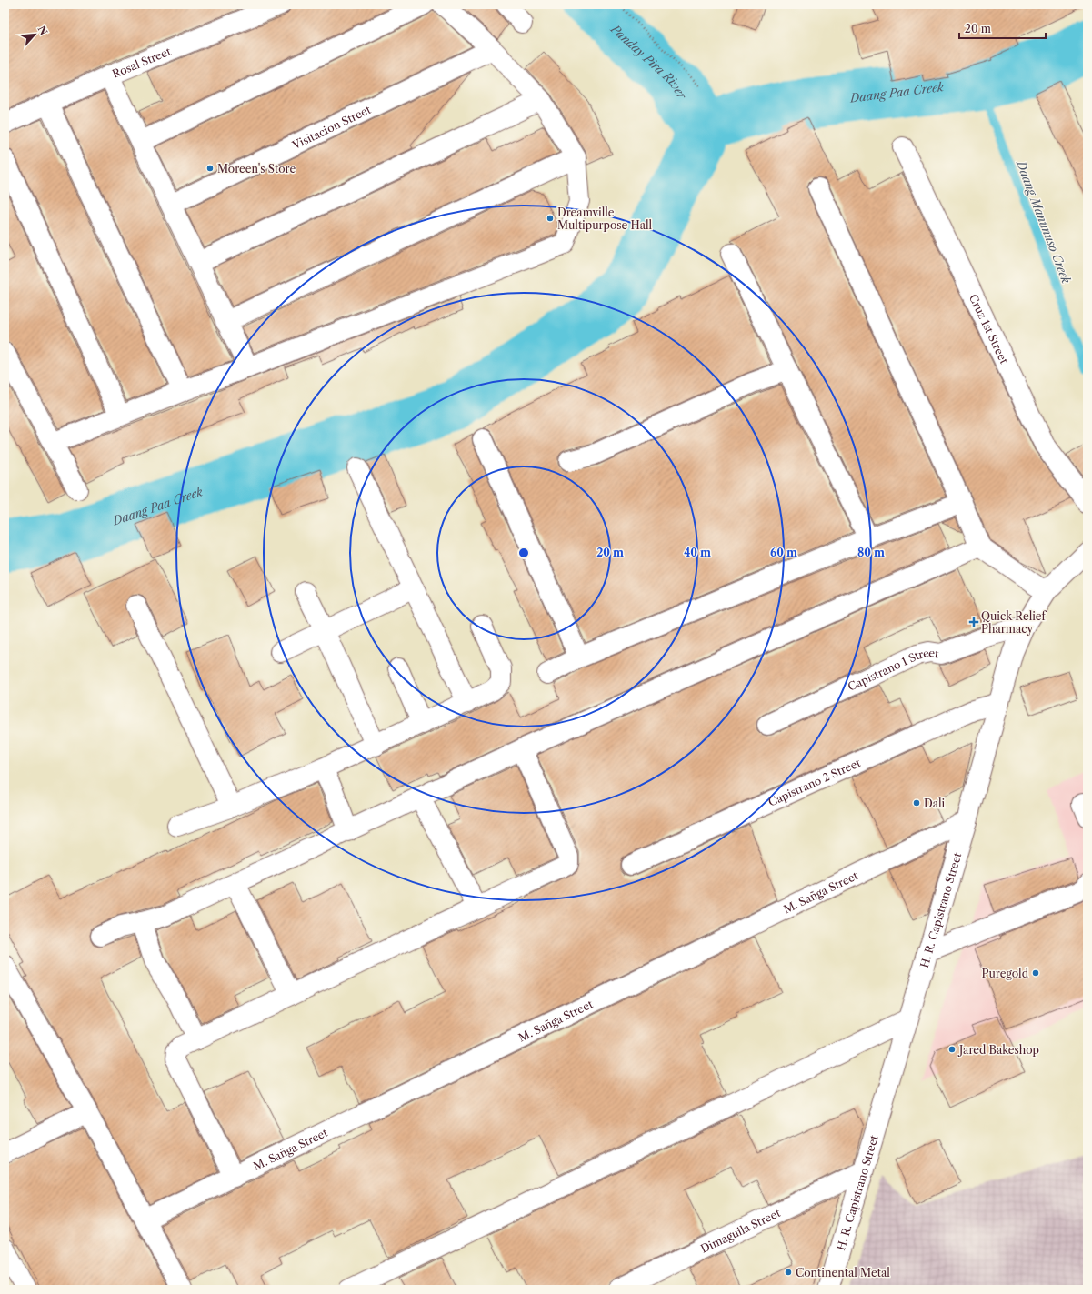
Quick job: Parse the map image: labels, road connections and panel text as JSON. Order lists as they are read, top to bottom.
{
  "streets": {
    "street": [
      "Rosal Street",
      "Visitacion Street",
      "Cruz 1st Street",
      "Capistrano 1 Street",
      "Capistrano 2 Street",
      "M. Sañga Street",
      "H. R. Capistrano Street",
      "Dimaguila Street"
    ]
  },
  "crossings": [
    ["Capistrano 1 Street", "H. R. Capistrano Street"],
    ["Capistrano 2 Street", "H. R. Capistrano Street"],
    ["M. Sañga Street", "H. R. Capistrano Street"],
    ["H. R. Capistrano Street", "Dimaguila Street"]
  ],
  "water": ["Panday Pira River", "Daang Paa Creek", "Daang Manunuso Creek"],
  "places": {
    "other": [
      "Moreen's Store",
      "Dreamville Multipurpose Hall",
      "Dali",
      "Puregold",
      "Jared Bakeshop",
      "Continental Metal"
    ],
    "health": ["Quick Relief Pharmacy"]
  },
  "scale_bar": "20 m",
  "north": "top right",
  "rings": [
    "20 m",
    "40 m",
    "60 m",
    "80 m"
  ]
}
